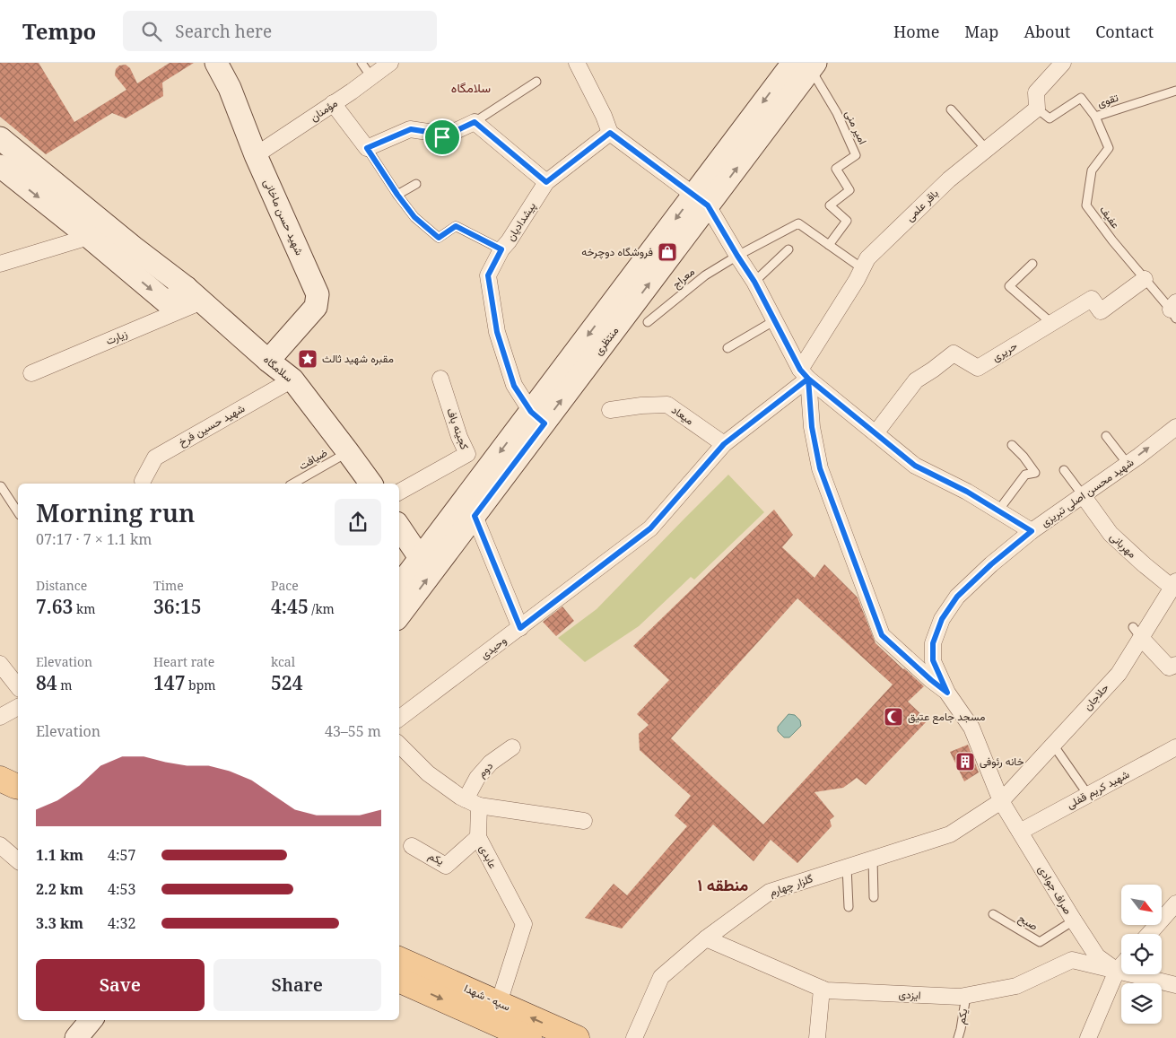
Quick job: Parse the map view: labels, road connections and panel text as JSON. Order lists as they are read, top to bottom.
{
  "streets": {
    "main road": [
      "شهید حسن ماخانی",
      "منتظری",
      "سلامگاه",
      "سپه - شهدا"
    ],
    "street": [
      "مؤمنان",
      "باقر علمی",
      "پیشدادیان",
      "زیارت",
      "حریری",
      "میعاد",
      "شهید حسین فرخ",
      "کجینه باف",
      "شهید محسن اصلی تبریزی",
      "مهربانی",
      "وحیدی",
      "حلاجان",
      "دوم",
      "شهید کریم قفلی",
      "عابدی",
      "یکم",
      "گلزار چهارم",
      "صراف جوادی",
      "ایزدی"
    ],
    "lane": [
      "تقوی",
      "امیر منی",
      "عفیف",
      "معراج",
      "ضیافت",
      "صبح"
    ]
  },
  "crossings": [
    ["تقوی", "باقر علمی"],
    ["تقوی", "عفیف"],
    ["مؤمنان", "شهید حسن ماخانی"],
    ["امیر منی", "منتظری"],
    ["باقر علمی", "وحیدی"],
    ["شهید حسن ماخانی", "سلامگاه"],
    ["عفیف", "حریری"],
    ["پیشدادیان", "منتظری"],
    ["زیارت", "سلامگاه"],
    ["سلامگاه", "شهید حسین فرخ"],
    ["سلامگاه", "ضیافت"],
    ["میعاد", "وحیدی"],
    ["شهید محسن اصلی تبریزی", "مهربانی"],
    ["شهید محسن اصلی تبریزی", "صراف جوادی"],
    ["مهربانی", "حلاجان"],
    ["حلاجان", "گلزار چهارم"],
    ["حلاجان", "صراف جوادی"],
    ["دوم", "عابدی"],
    ["شهید کریم قفلی", "صراف جوادی"],
    ["عابدی", "یکم"],
    ["عابدی", "سپه - شهدا"],
    ["یکم", "ایزدی"],
    ["گلزار چهارم", "صراف جوادی"],
    ["گلزار چهارم", "ایزدی"],
    ["صراف جوادی", "صبح"],
    ["صراف جوادی", "ایزدی"]
  ],
  "districts": ["سلامگاه", "منطقه ۱"],
  "places": {
    "shop": ["فروشگاه دوچرخه"],
    "place": ["مقبره شهید ثالث"],
    "mosque": ["مسجد جامع عتیق"],
    "building": ["خانه رئوفی"]
  },
  "north": "bottom right",
  "page": {
    "header": "Tempo",
    "search": "Search here",
    "nav": [
      "Home",
      "Map",
      "About",
      "Contact"
    ],
    "heading": ["Morning run", "07:17 · 7 × 1.1 km"],
    "stats": [
      ["Distance", "7.63 km"],
      ["Time", "36:15"],
      ["Pace", "4:45 /km"],
      ["Elevation", "84 m"],
      ["Heart rate", "147 bpm"],
      ["kcal", "524"]
    ],
    "chart": ["Elevation", "43–55 m"],
    "list": [
      {
        "name": "1.1 km",
        "note": "4:57"
      },
      {
        "name": "2.2 km",
        "note": "4:53"
      },
      {
        "name": "3.3 km",
        "note": "4:32"
      }
    ],
    "buttons": ["Save", "Share"]
  }
}
